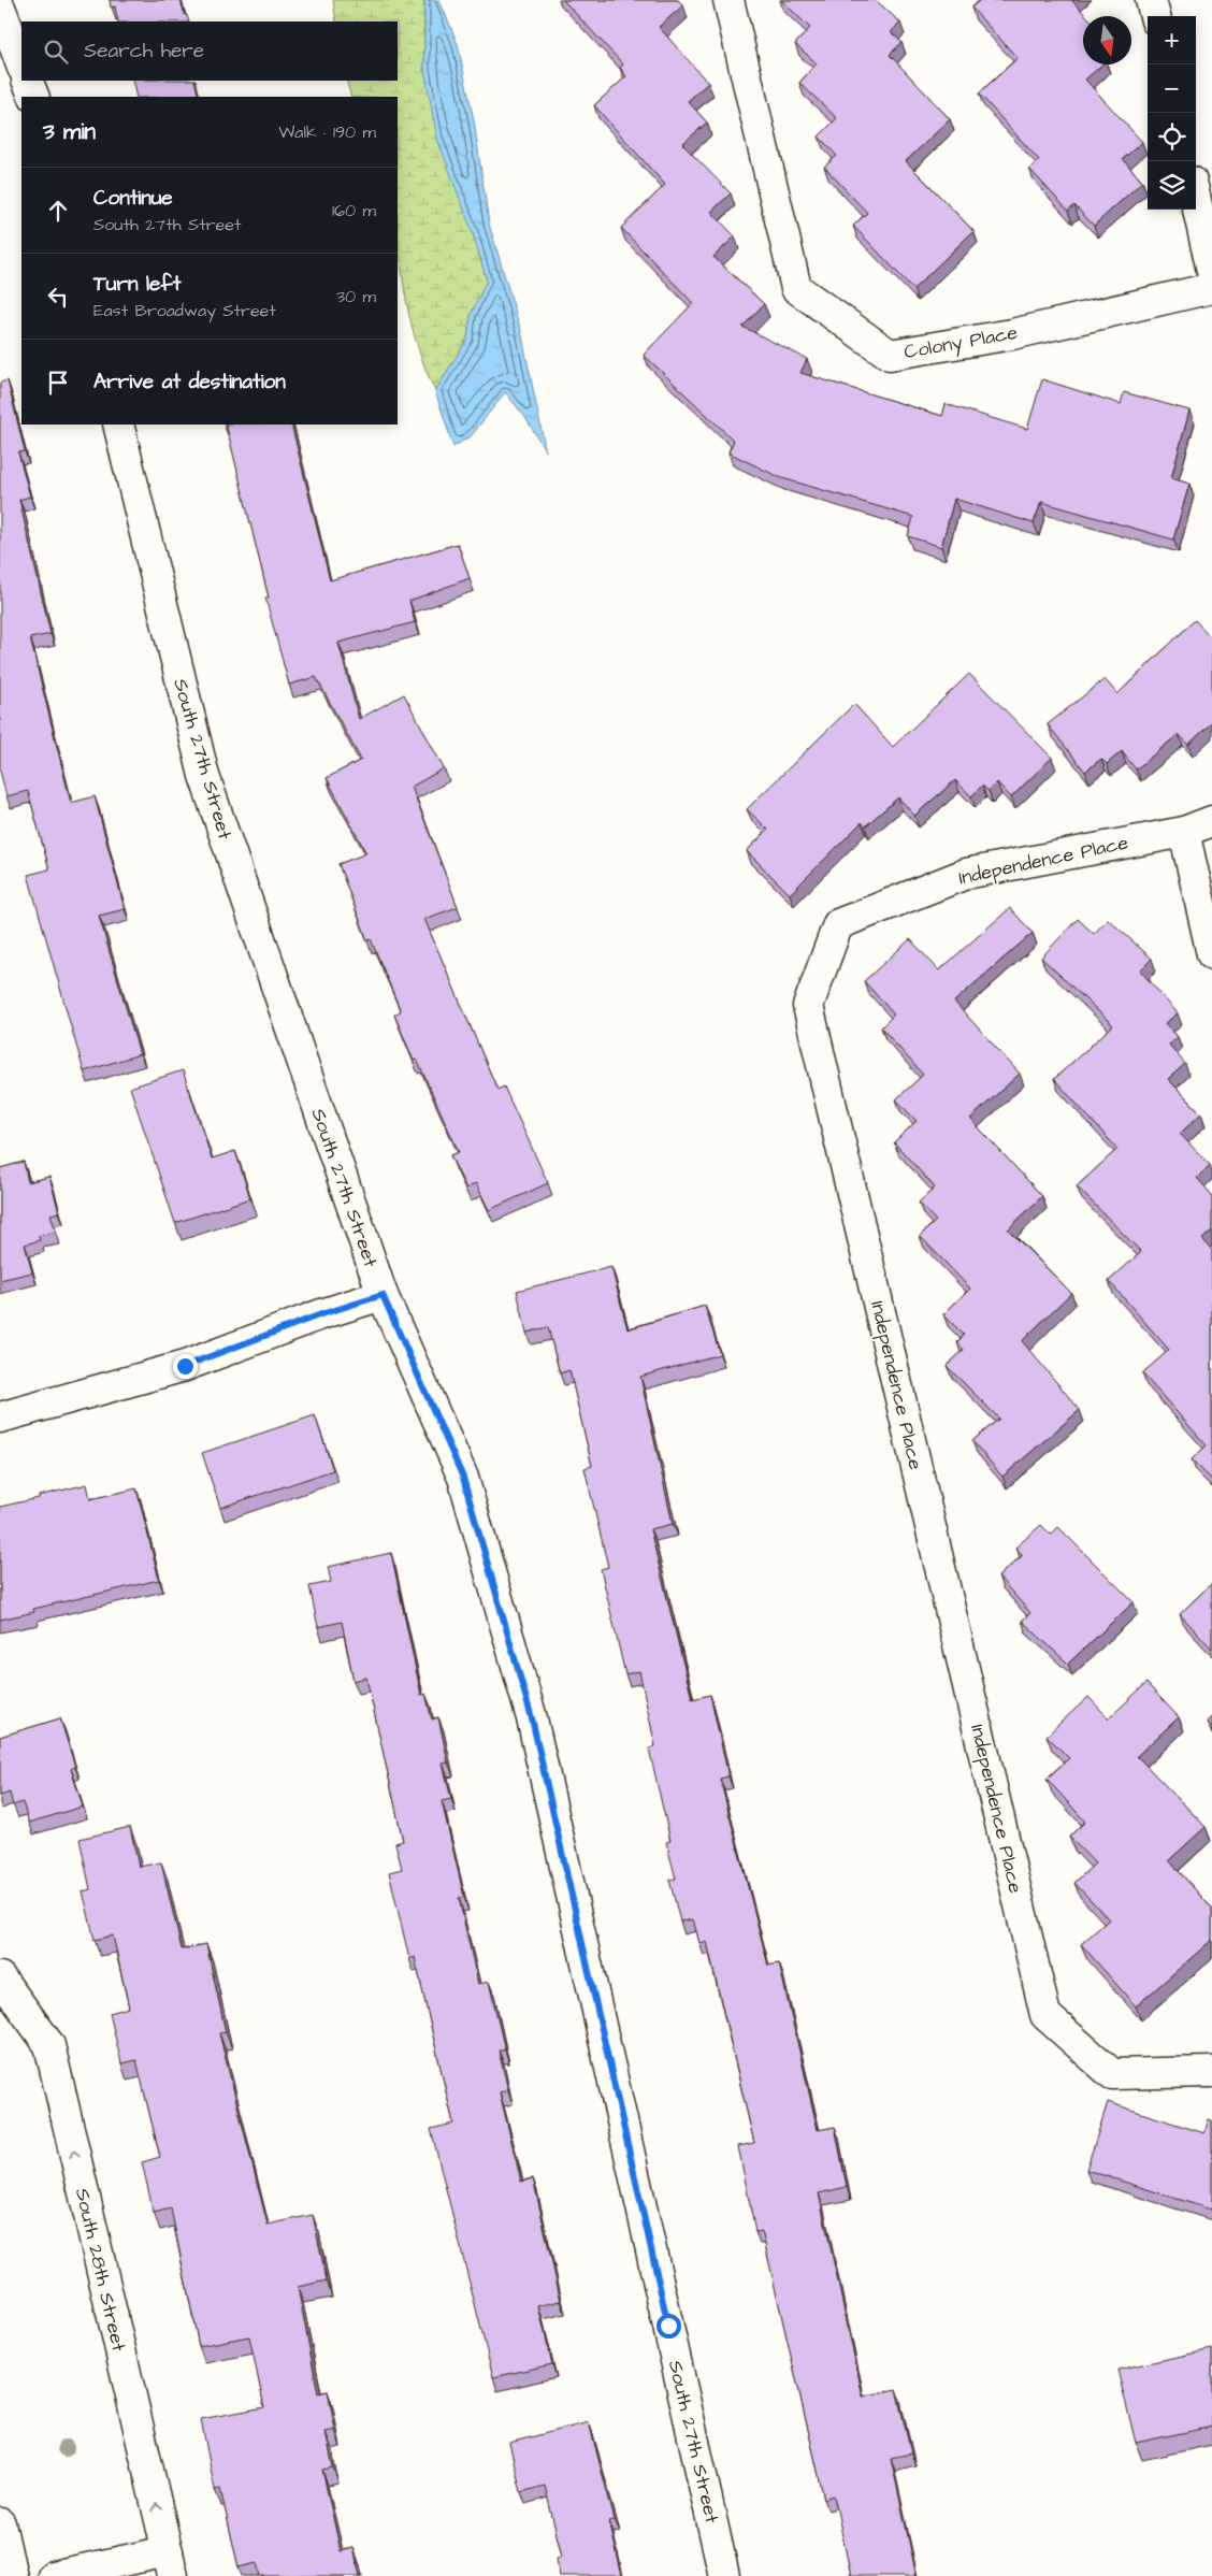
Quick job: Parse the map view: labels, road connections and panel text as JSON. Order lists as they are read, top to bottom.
{
  "streets": {
    "street": [
      "Colony Place",
      "South 27th Street",
      "Independence Place",
      "South 28th Street"
    ]
  },
  "one_way": ["South 28th Street"],
  "north": "bottom",
  "page": {
    "map_buttons": ["+", "−"],
    "search": "Search here",
    "heading": ["3 min", "Walk · 190 m"],
    "list": [
      ["Continue", "South 27th Street", "160 m"],
      ["Turn left", "East Broadway Street", "30 m"],
      "Arrive at destination"
    ]
  }
}
